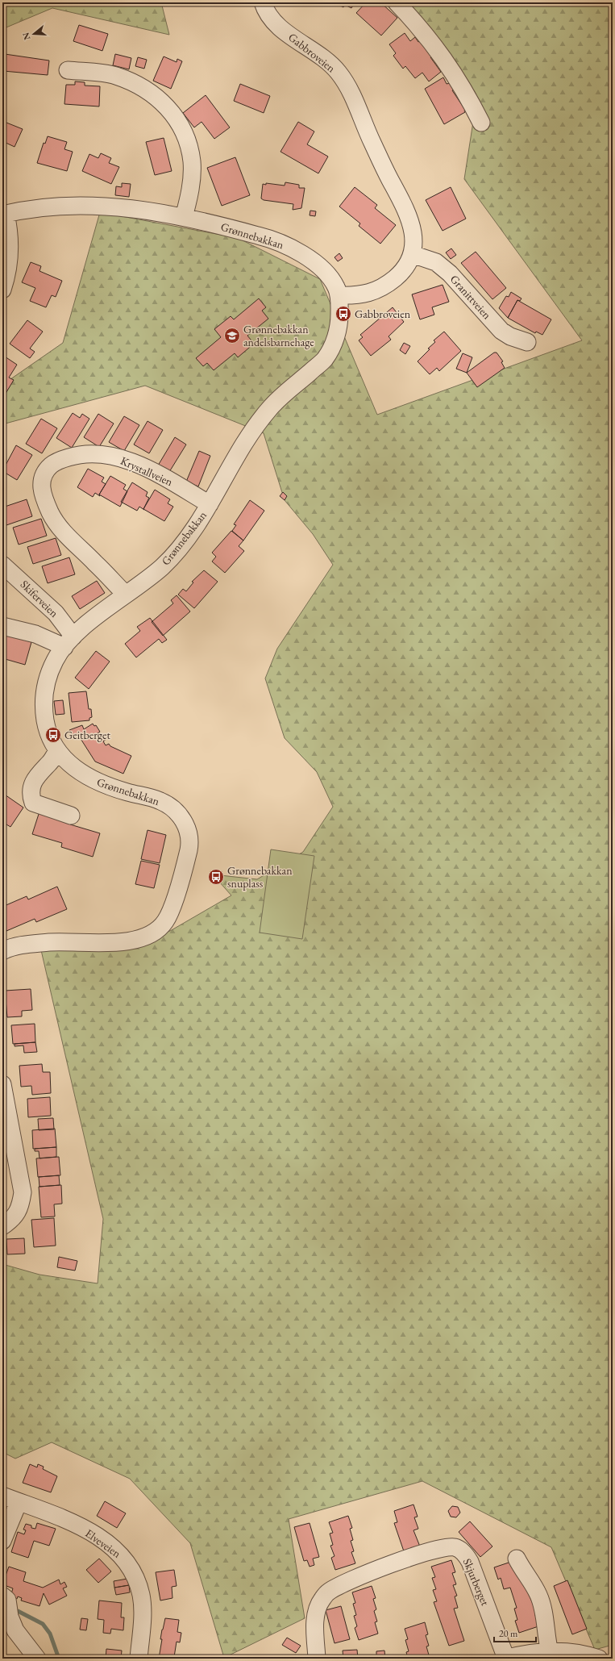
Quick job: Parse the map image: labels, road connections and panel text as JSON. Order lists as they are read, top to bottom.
{
  "streets": {
    "street": [
      "Gabbroveien",
      "Grønnebakkan",
      "Granittveien",
      "Krystallveien",
      "Skiferveien",
      "Elveveien",
      "Skjurberget"
    ]
  },
  "crossings": [
    ["Gabbroveien", "Grønnebakkan"],
    ["Gabbroveien", "Granittveien"],
    ["Grønnebakkan", "Krystallveien"],
    ["Grønnebakkan", "Skiferveien"]
  ],
  "places": {
    "bus stop": ["Gabbroveien", "Geitberget", "Grønnebakkan snuplass"],
    "school or university": ["Grønnebakkan andelsbarnehage"]
  },
  "scale_bar": "20 m",
  "north": "left"
}
